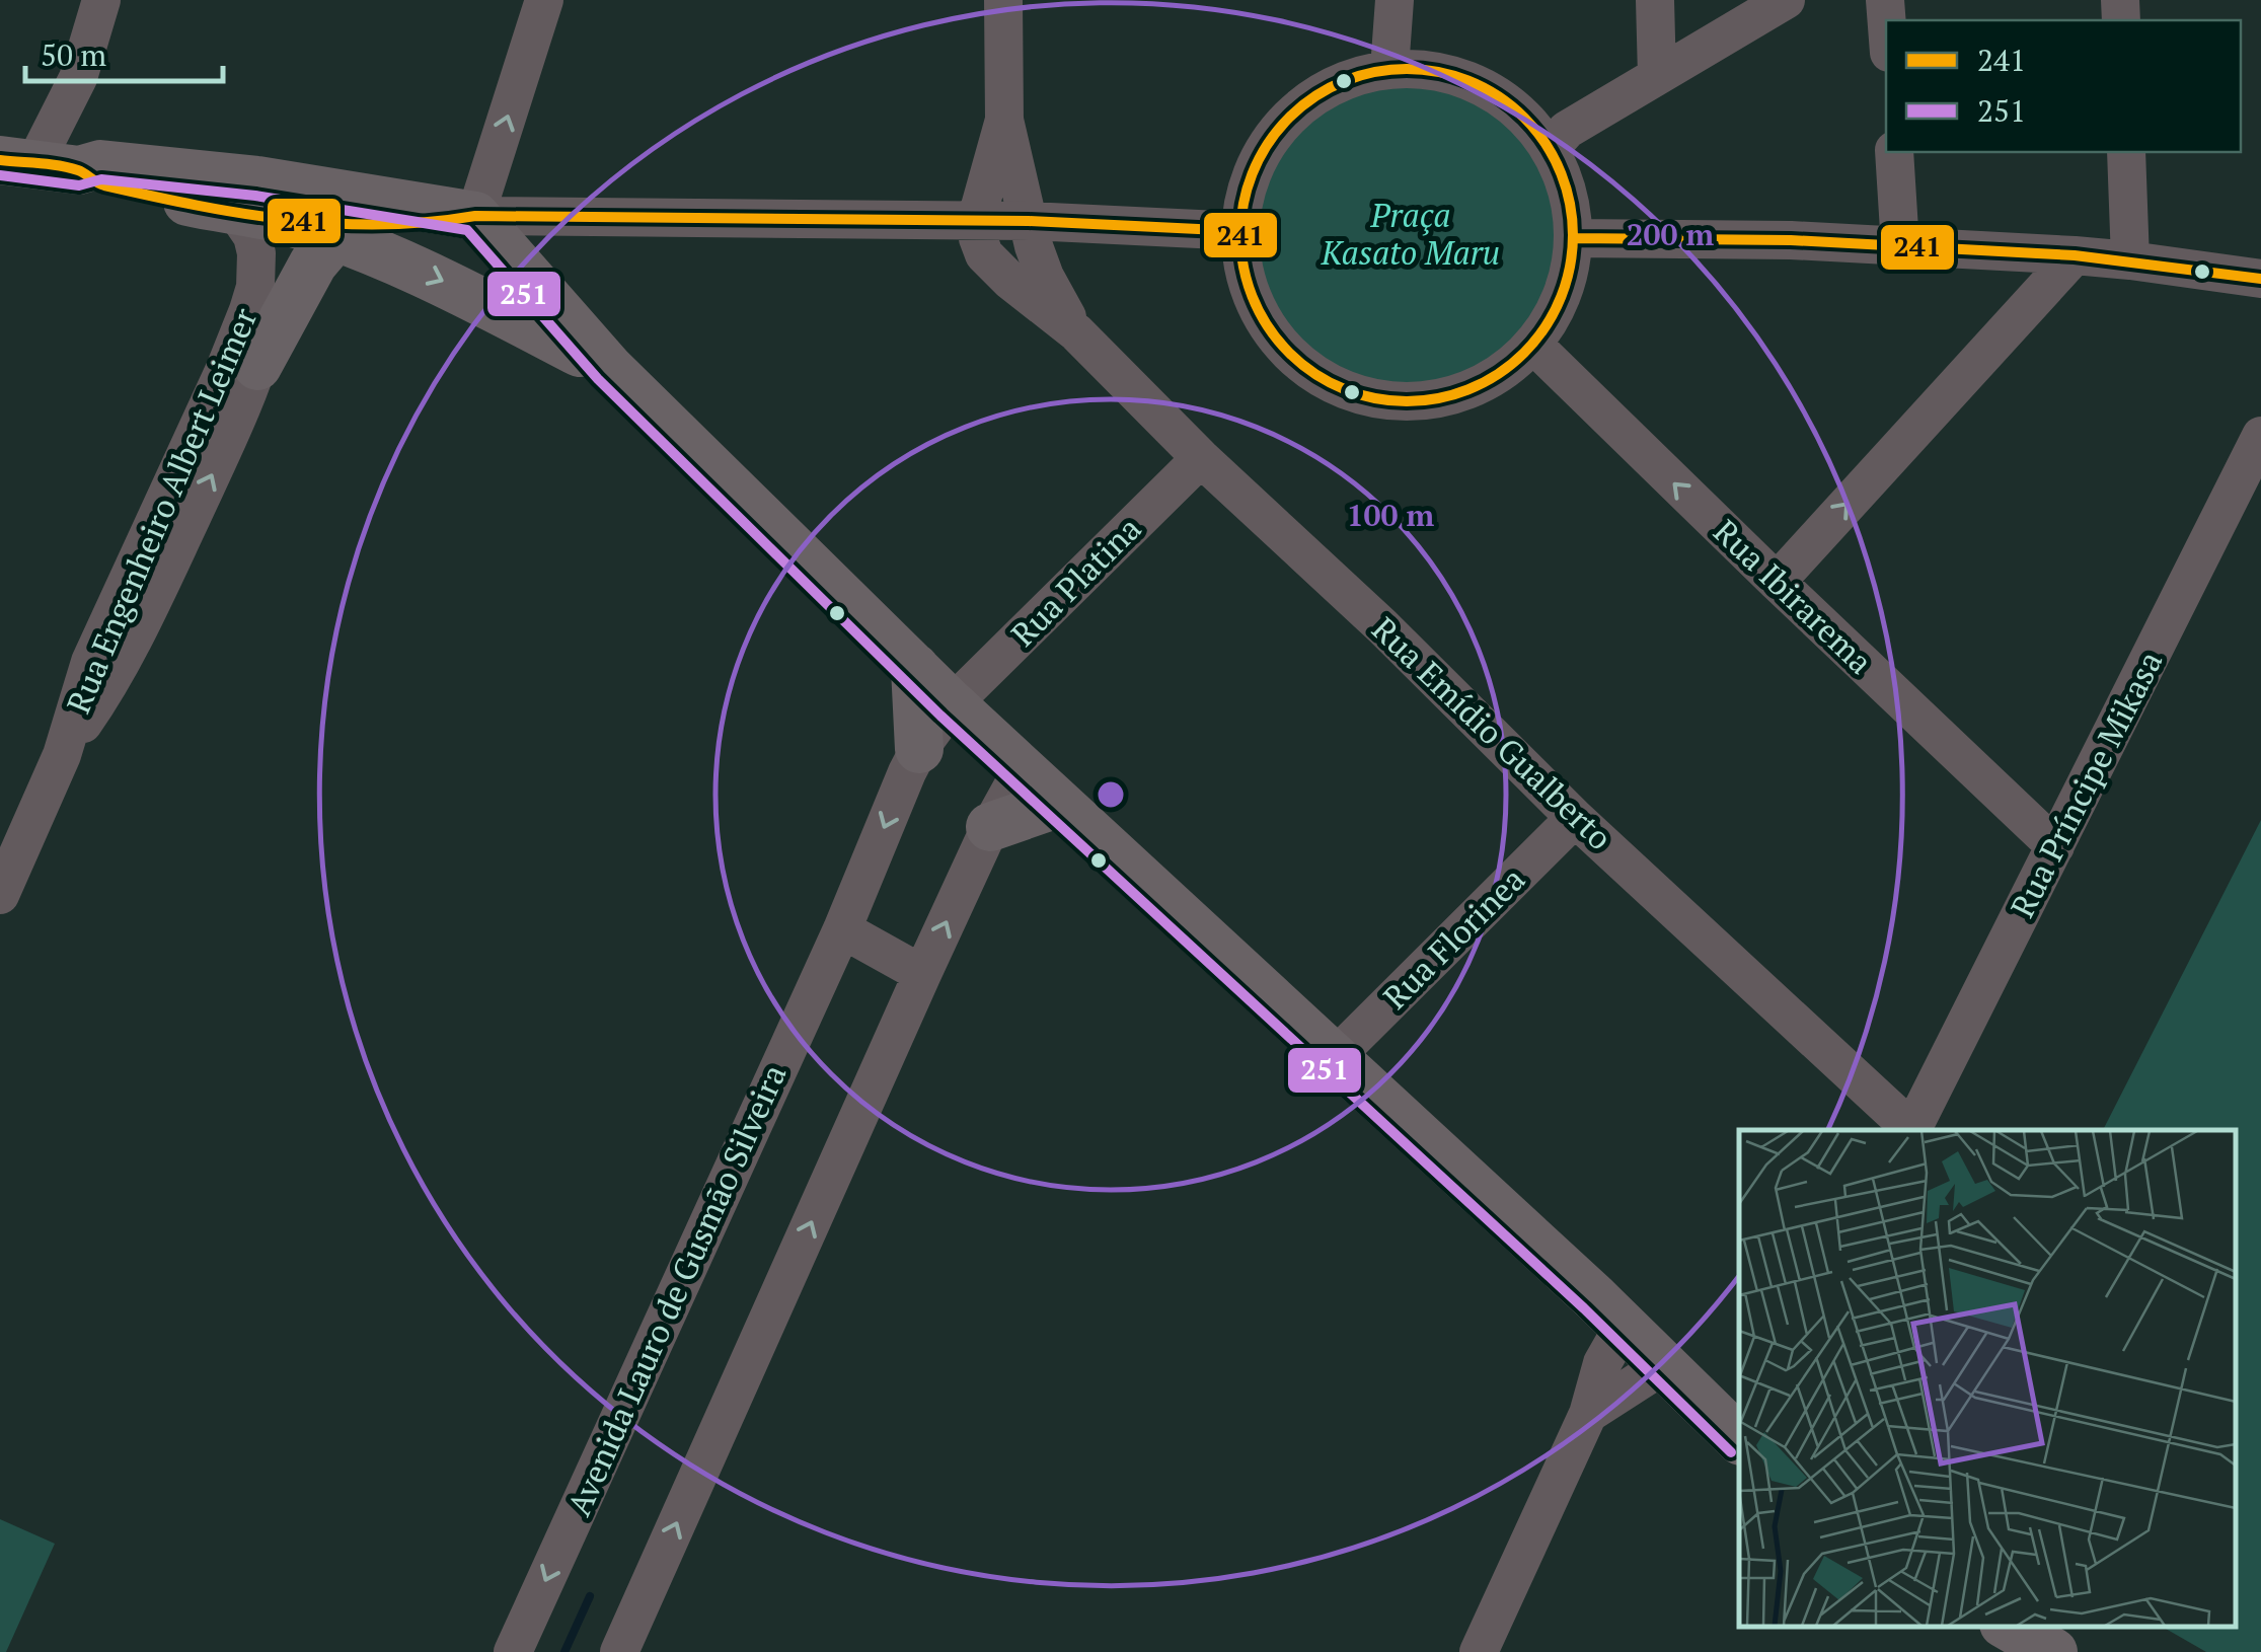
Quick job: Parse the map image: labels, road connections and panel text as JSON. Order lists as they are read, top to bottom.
{
  "streets": {
    "street": [
      "Rua Engenheiro Albert Leimer",
      "Rua Platina",
      "Rua Ibirarema",
      "Rua Emídio Gualberto",
      "Rua Príncipe Mikasa",
      "Rua Florinea",
      "Avenida Lauro de Gusmão Silveira"
    ]
  },
  "crossings": [
    ["Rua Platina", "Rua Emídio Gualberto"],
    ["Rua Platina", "Avenida Lauro de Gusmão Silveira"],
    ["Rua Ibirarema", "Rua Príncipe Mikasa"],
    ["Rua Emídio Gualberto", "Rua Florinea"]
  ],
  "one_way": ["Rua Ibirarema"],
  "parks": ["Praça Kasato Maru"],
  "lines": ["transit line 241", "transit line 251"],
  "legend": ["241", "251"],
  "scale_bar": "50 m",
  "rings": ["200 m", "100 m"]
}
